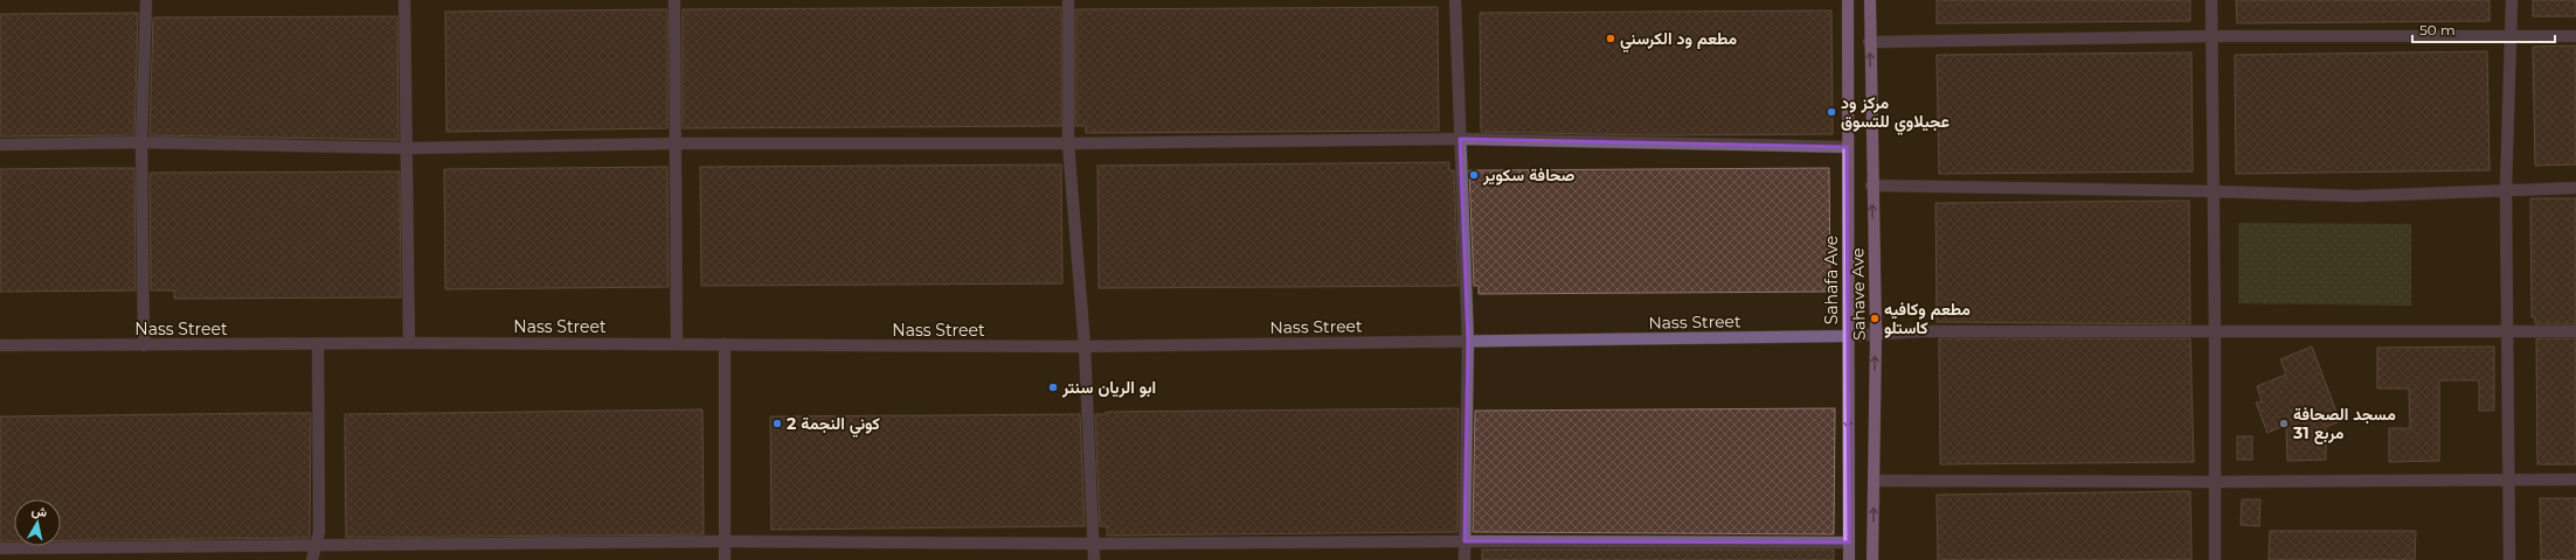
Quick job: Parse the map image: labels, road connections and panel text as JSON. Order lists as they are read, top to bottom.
{
  "streets": {
    "main road": ["Sahafa Ave", "Sahave Ave"],
    "street": ["Nass Street"]
  },
  "crossings": [
    ["Sahafa Ave", "Nass Street"],
    ["Sahave Ave", "Nass Street"]
  ],
  "one_way": ["Sahafa Ave", "Sahave Ave"],
  "places": [
    "مطعم ود الكرسني",
    "مركز ود عجيلاوي للتسوق",
    "صحافة سكوير",
    "مطعم وكافيه كاستلو",
    "ابو الريان سنتر",
    "كوني النجمة 2",
    "مسجد الصحافة مربع 31"
  ],
  "scale_bar": "50 m",
  "north": "top"
}
